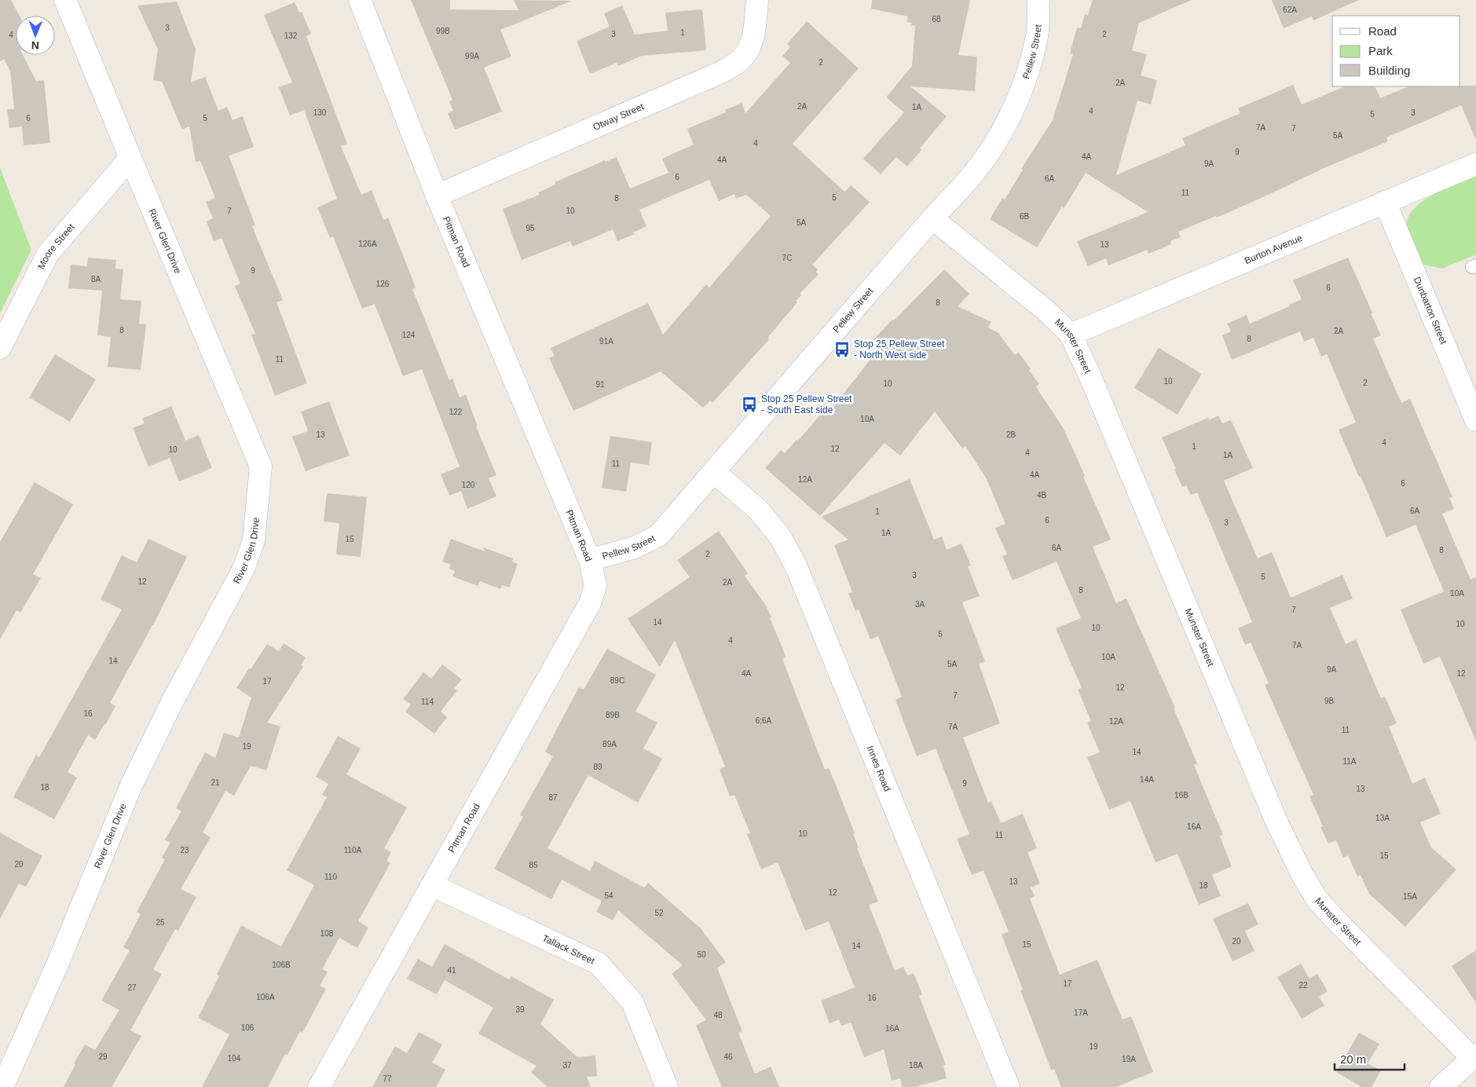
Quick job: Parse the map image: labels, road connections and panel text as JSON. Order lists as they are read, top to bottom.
{
  "streets": {
    "street": [
      "Pellew Street",
      "Otway Street",
      "River Glen Drive",
      "Pitman Road",
      "Moore Street",
      "Burton Avenue",
      "Dunbarton Street",
      "Munster Street",
      "Innes Road",
      "Tallack Street"
    ]
  },
  "crossings": [
    ["Pellew Street", "Pitman Road"],
    ["Pellew Street", "Munster Street"],
    ["Pellew Street", "Innes Road"],
    ["Otway Street", "Pitman Road"],
    ["River Glen Drive", "Moore Street"],
    ["Pitman Road", "Tallack Street"],
    ["Burton Avenue", "Dunbarton Street"],
    ["Burton Avenue", "Munster Street"]
  ],
  "places": {
    "bus stop": ["Stop 25 Pellew Street - North West side", "Stop 25 Pellew Street - South East side"]
  },
  "house_numbers": [
    "62A",
    "68",
    "3",
    "99B",
    "1",
    "3",
    "2",
    "4",
    "132",
    "99A",
    "2",
    "2A",
    "2A",
    "1A",
    "4",
    "130",
    "3",
    "5",
    "6",
    "5",
    "7A",
    "7",
    "5A",
    "4",
    "9",
    "4A",
    "4A",
    "9A",
    "6",
    "6A",
    "11",
    "5",
    "8",
    "7",
    "10",
    "6B",
    "5A",
    "95",
    "126A",
    "13",
    "7C",
    "9",
    "8A",
    "126",
    "6",
    "8",
    "8",
    "2A",
    "124",
    "8",
    "91A",
    "11",
    "10",
    "2",
    "10",
    "91",
    "122",
    "10A",
    "13",
    "2B",
    "4",
    "1",
    "12",
    "10",
    "4",
    "1A",
    "11",
    "4A",
    "12A",
    "6",
    "120",
    "4B",
    "6A",
    "1",
    "6",
    "3",
    "1A",
    "15",
    "6A",
    "8",
    "2",
    "3",
    "5",
    "12",
    "2A",
    "8",
    "10A",
    "3A",
    "7",
    "14",
    "10",
    "10",
    "5",
    "4",
    "7A",
    "10A",
    "14",
    "5A",
    "9A",
    "4A",
    "12",
    "89C",
    "17",
    "12",
    "7",
    "9B",
    "114",
    "16",
    "89B",
    "6;6A",
    "12A",
    "7A",
    "11",
    "89A",
    "19",
    "14",
    "11A",
    "89",
    "14A",
    "21",
    "9",
    "18",
    "13",
    "16B",
    "87",
    "13A",
    "16A",
    "10",
    "11",
    "23",
    "110A",
    "15",
    "20",
    "85",
    "110",
    "13",
    "18",
    "12",
    "54",
    "15A",
    "52",
    "25",
    "108",
    "20",
    "15",
    "14",
    "50",
    "106B",
    "41",
    "17",
    "22",
    "27",
    "106A",
    "16",
    "39",
    "17A",
    "48",
    "106",
    "16A",
    "19",
    "29",
    "46",
    "104",
    "19A",
    "37",
    "18A",
    "77"
  ],
  "legend": ["Road", "Park", "Building"],
  "scale_bar": "20 m",
  "north": "bottom"
}
